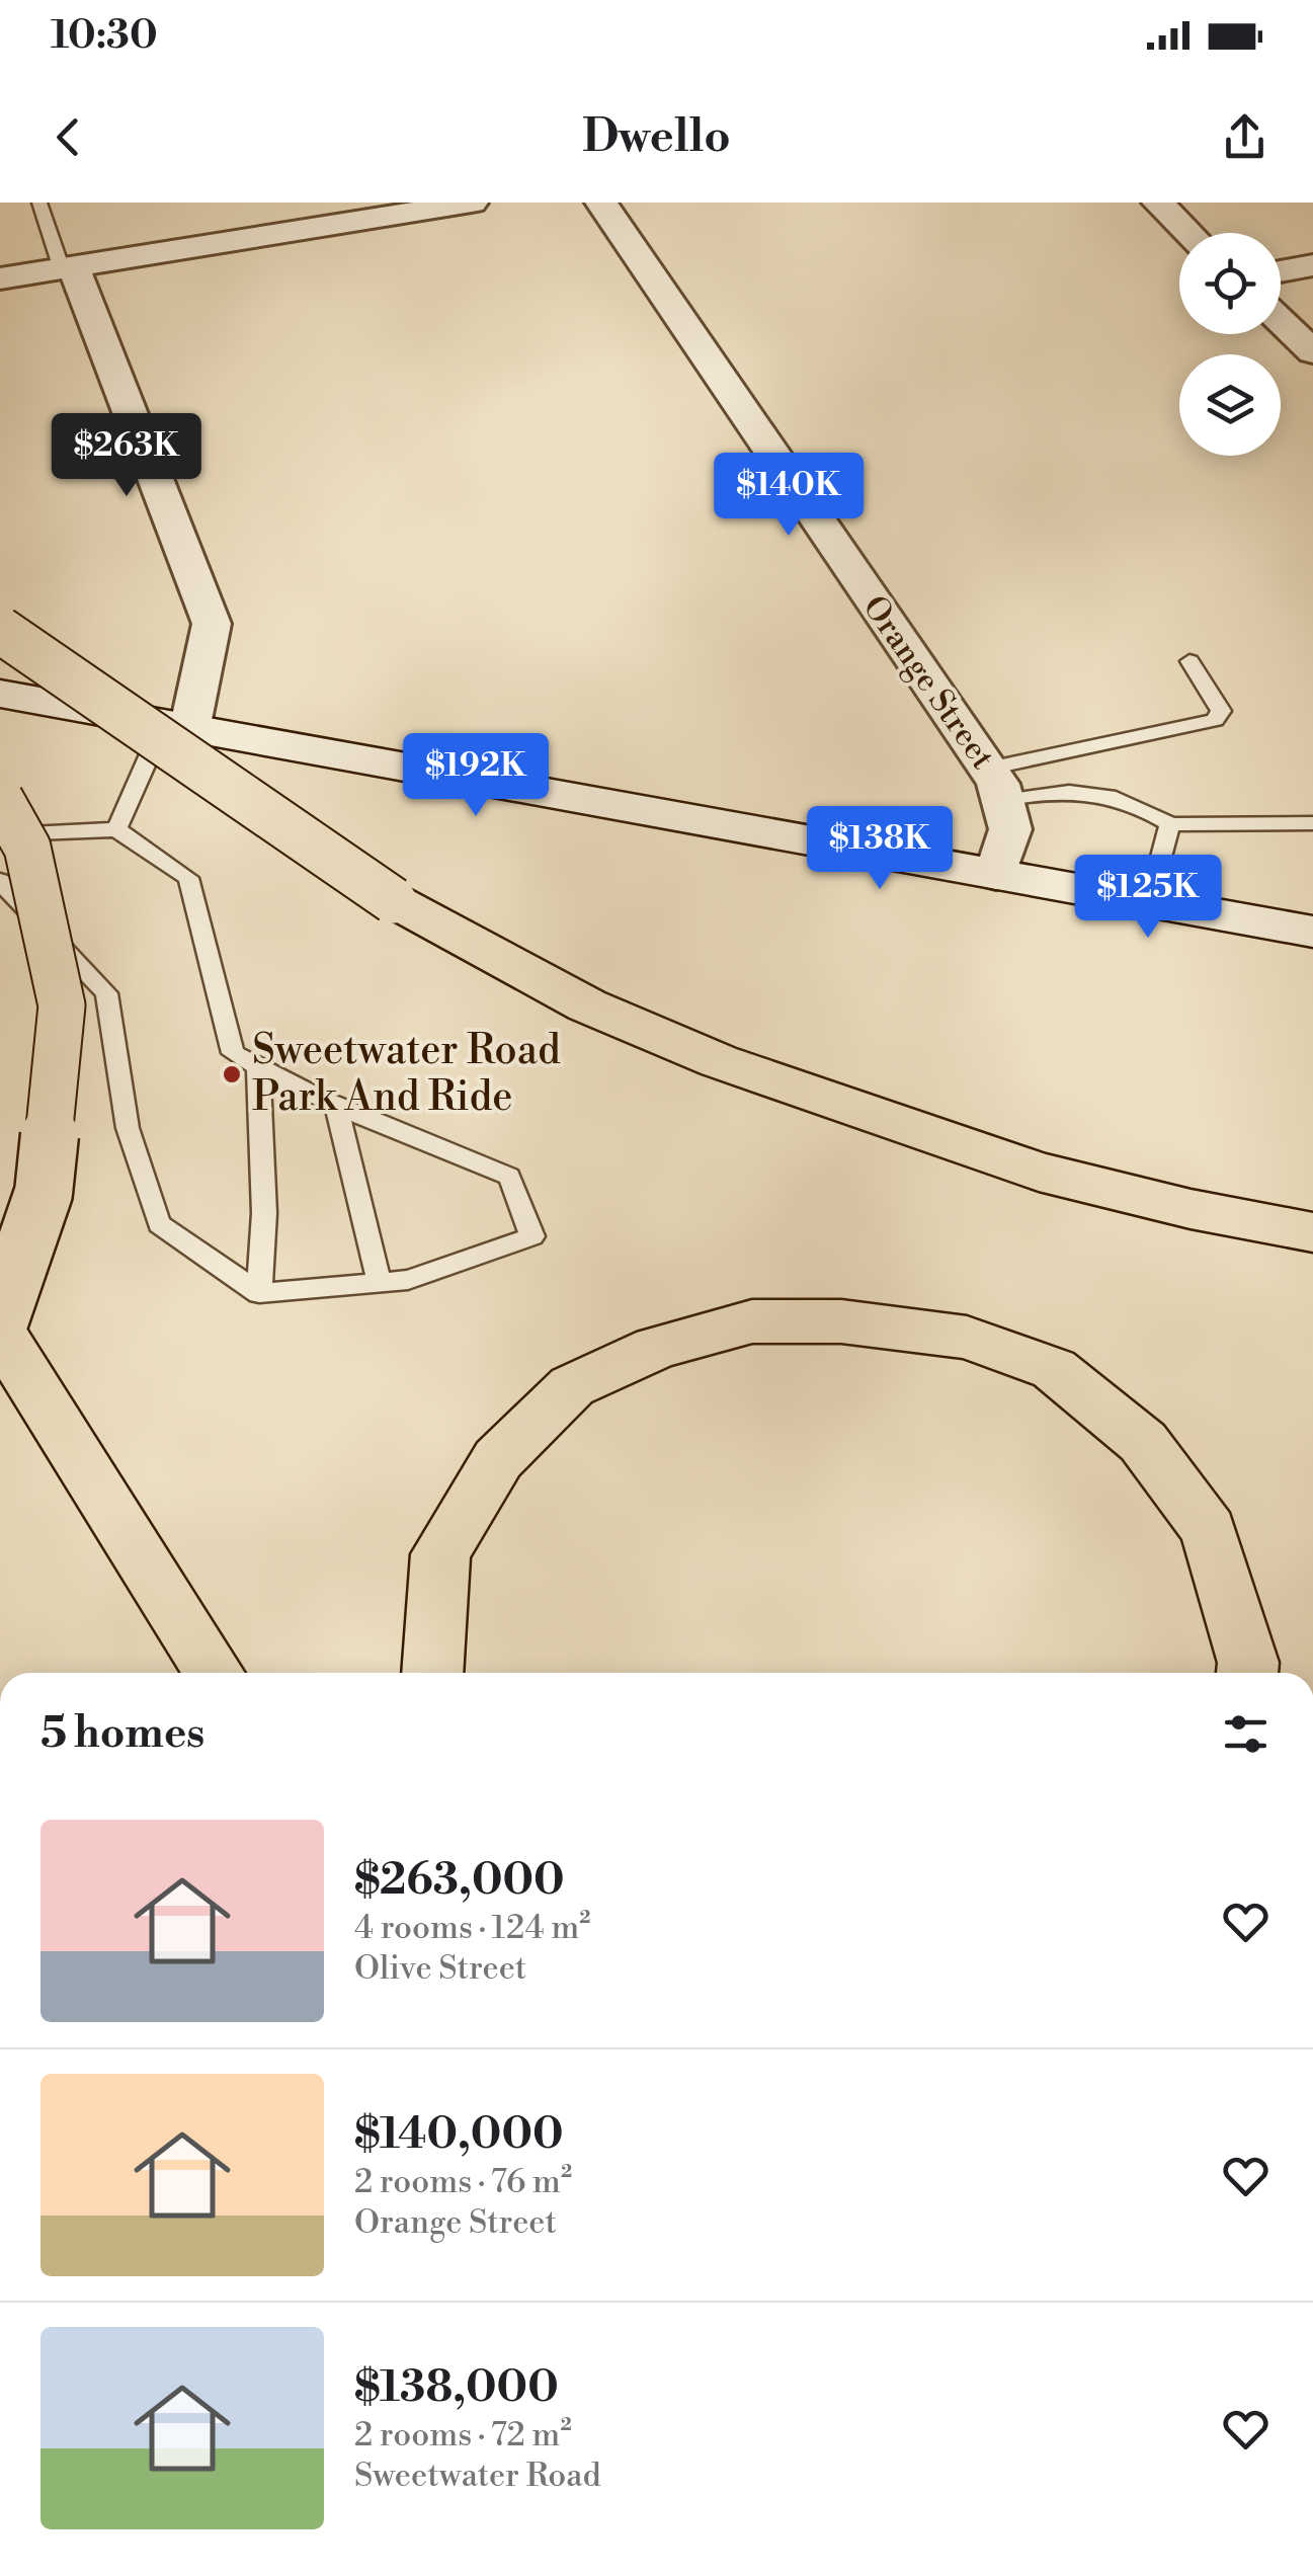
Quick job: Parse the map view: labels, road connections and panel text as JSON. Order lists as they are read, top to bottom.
{
  "streets": {
    "street": ["Orange Street"]
  },
  "places": ["Sweetwater Road Park And Ride"],
  "page": {
    "status": "10:30",
    "header": "Dwello",
    "price": [
      "$263K",
      "$140K",
      "$192K",
      "$138K",
      "$125K"
    ],
    "heading": "5 homes",
    "list": [
      {
        "name": "$263,000",
        "note": "4 rooms · 124 m² · Olive Street"
      },
      {
        "name": "$140,000",
        "note": "2 rooms · 76 m² · Orange Street"
      },
      {
        "name": "$138,000",
        "note": "2 rooms · 72 m² · Sweetwater Road"
      }
    ]
  }
}
